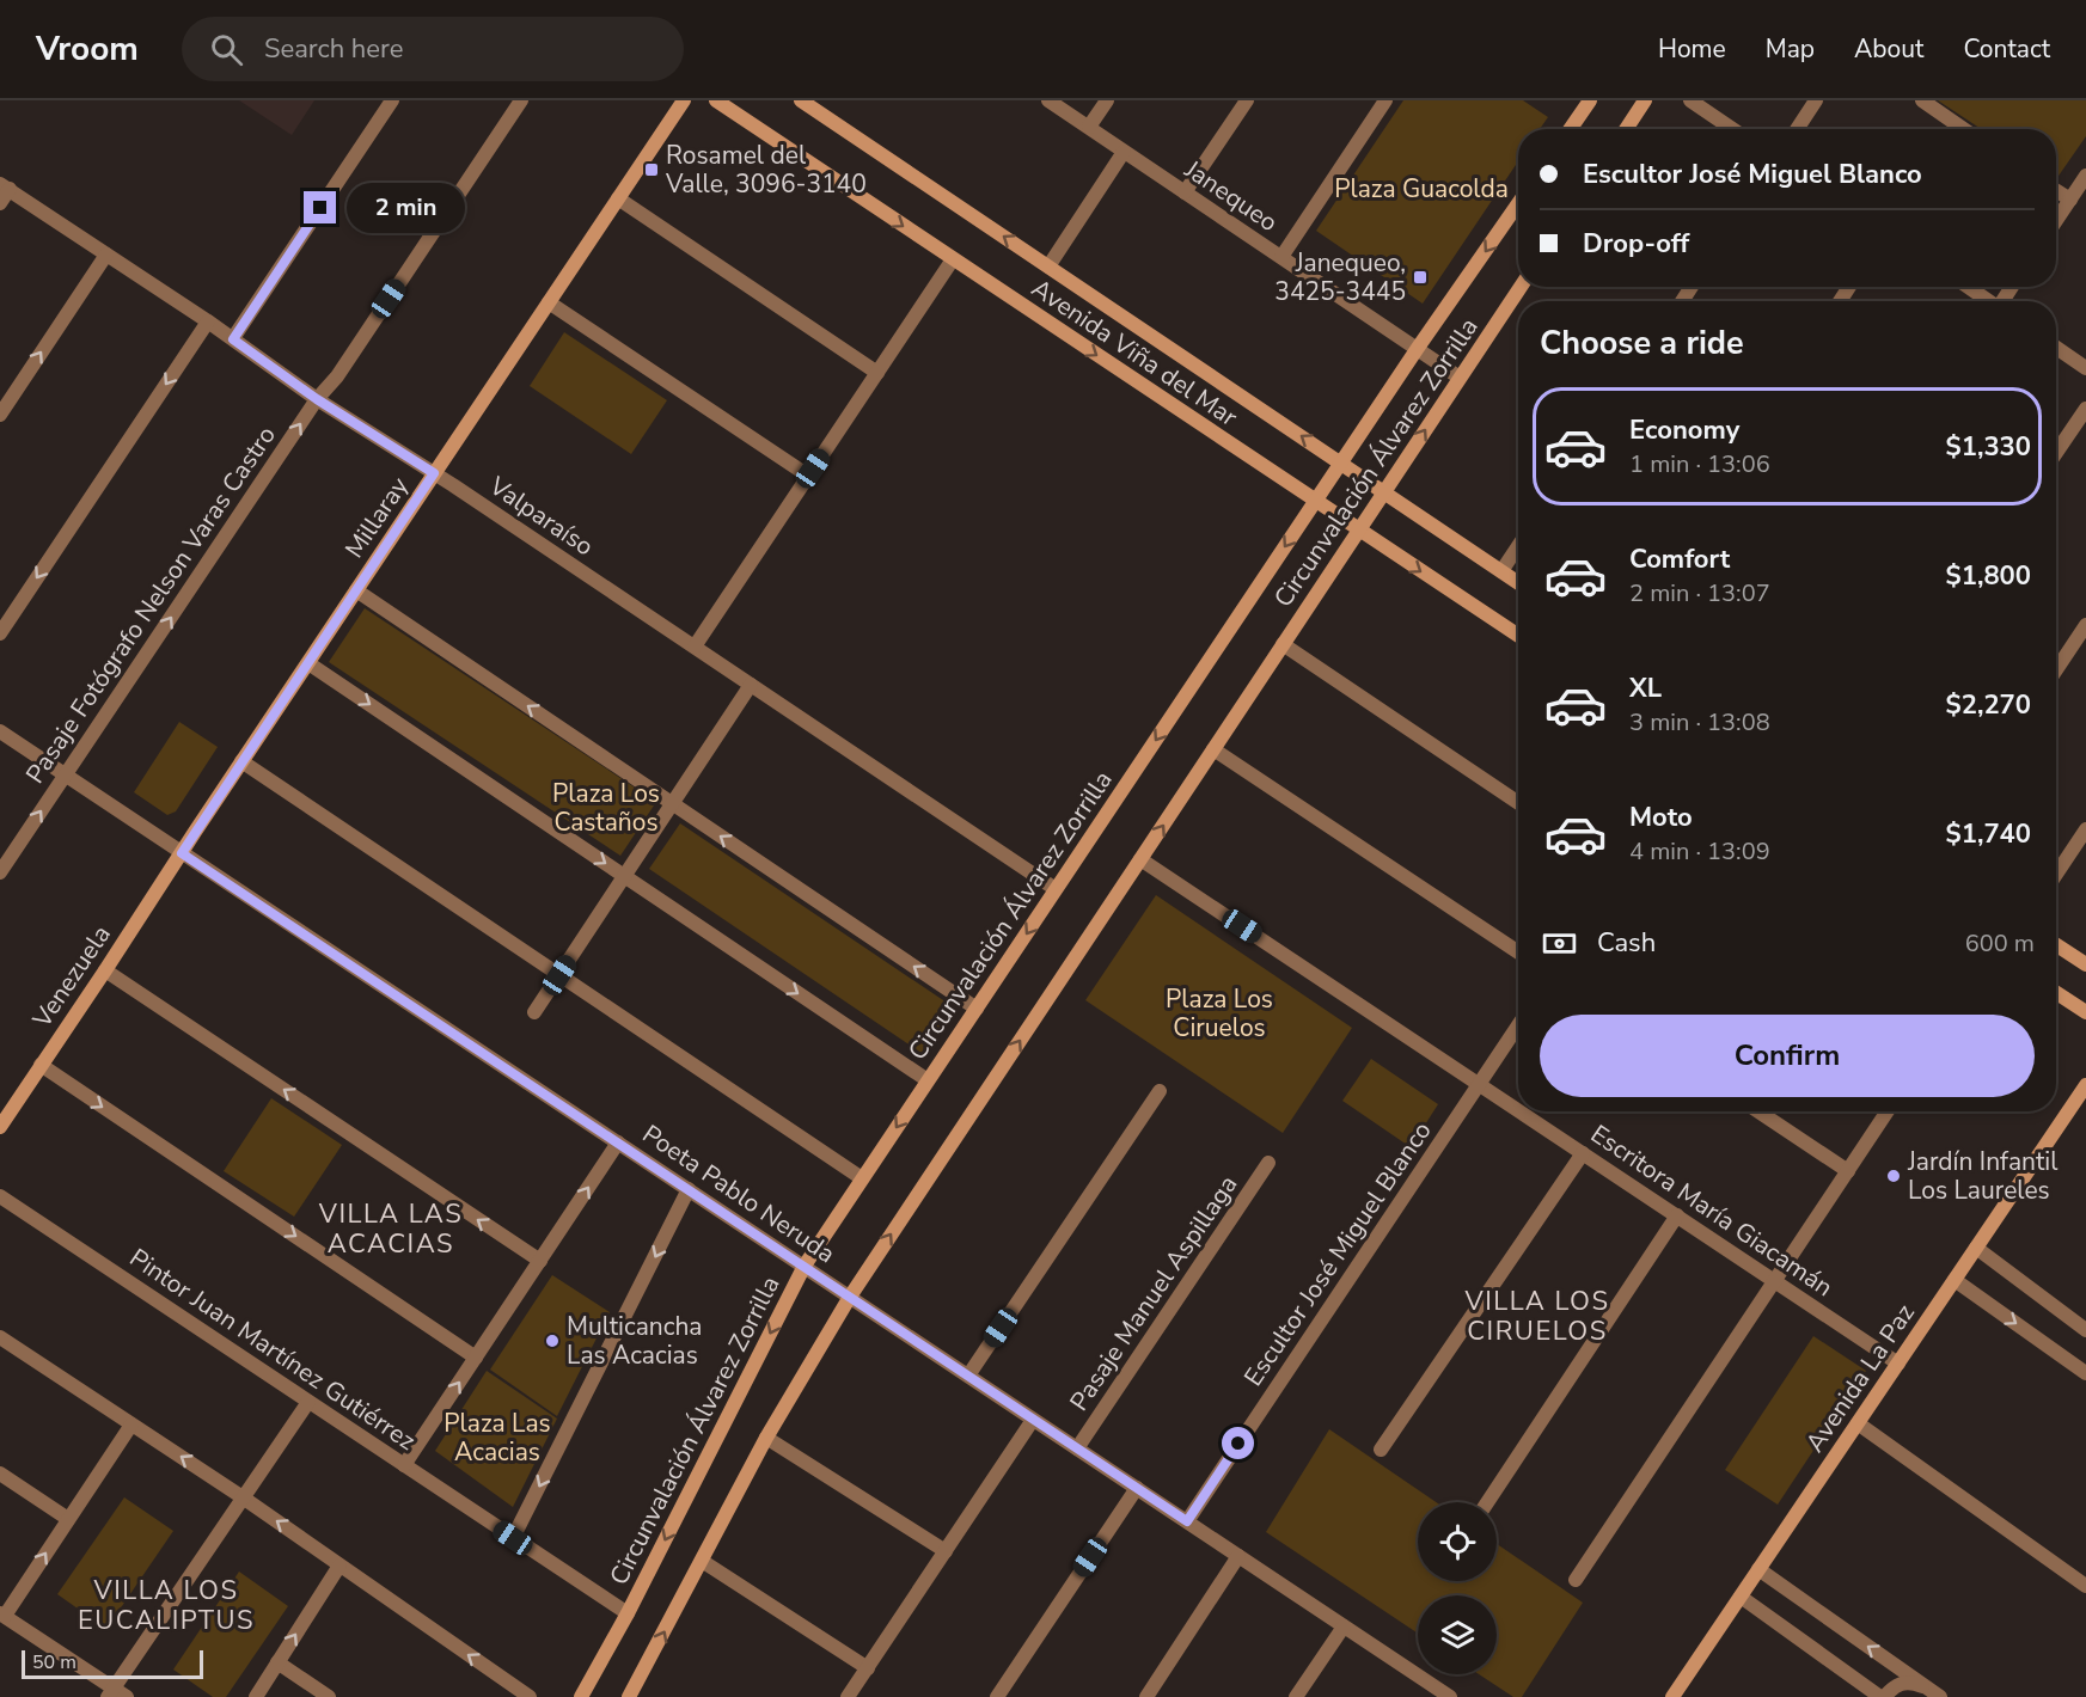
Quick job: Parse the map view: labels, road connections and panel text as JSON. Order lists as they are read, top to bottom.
{
  "streets": {
    "main road": [
      "Avenida Viña del Mar",
      "Circunvalación Álvarez Zorrilla",
      "Millaray",
      "Venezuela",
      "Avenida La Paz"
    ],
    "street": [
      "Janequeo",
      "Valparaíso",
      "Pasaje Fotógrafo Nelson Varas Castro",
      "Poeta Pablo Neruda",
      "Escritora María Giacamán",
      "Escultor José Miguel Blanco",
      "Pasaje Manuel Aspillaga",
      "Pintor Juan Martínez Gutiérrez"
    ]
  },
  "crossings": [
    ["Janequeo", "Circunvalación Álvarez Zorrilla"],
    ["Avenida Viña del Mar", "Circunvalación Álvarez Zorrilla"],
    ["Circunvalación Álvarez Zorrilla", "Valparaíso"],
    ["Circunvalación Álvarez Zorrilla", "Poeta Pablo Neruda"],
    ["Circunvalación Álvarez Zorrilla", "Escritora María Giacamán"],
    ["Circunvalación Álvarez Zorrilla", "Pintor Juan Martínez Gutiérrez"],
    ["Valparaíso", "Millaray"],
    ["Valparaíso", "Pasaje Fotógrafo Nelson Varas Castro"],
    ["Millaray", "Venezuela"],
    ["Millaray", "Poeta Pablo Neruda"],
    ["Pasaje Fotógrafo Nelson Varas Castro", "Poeta Pablo Neruda"],
    ["Venezuela", "Poeta Pablo Neruda"],
    ["Poeta Pablo Neruda", "Escultor José Miguel Blanco"],
    ["Poeta Pablo Neruda", "Pasaje Manuel Aspillaga"],
    ["Escritora María Giacamán", "Escultor José Miguel Blanco"],
    ["Escritora María Giacamán", "Avenida La Paz"]
  ],
  "one_way": ["Pasaje Fotógrafo Nelson Varas Castro"],
  "districts": ["VILLA LAS ACACIAS", "VILLA LOS CIRUELOS", "VILLA LOS EUCALIPTUS"],
  "parks": [
    "Plaza Guacolda",
    "Plaza Los Castaños",
    "Plaza Los Ciruelos",
    "Plaza Las Acacias"
  ],
  "places": {
    "transit": ["Rosamel del Valle, 3096-3140", "Janequeo, 3425-3445"],
    "other": ["Jardín Infantil Los Laureles", "Multicancha Las Acacias"]
  },
  "scale_bar": "50 m",
  "page": {
    "header": "Vroom",
    "search": "Search here",
    "nav": [
      "Home",
      "Map",
      "About",
      "Contact"
    ],
    "banner": ["Escultor José Miguel Blanco", "Drop-off"],
    "bubble": "2 min",
    "heading": "Choose a ride",
    "list": [
      {
        "name": "Economy",
        "note": "1 min · 13:06",
        "value": "$1,330"
      },
      {
        "name": "Comfort",
        "note": "2 min · 13:07",
        "value": "$1,800"
      },
      {
        "name": "XL",
        "note": "3 min · 13:08",
        "value": "$2,270"
      },
      {
        "name": "Moto",
        "note": "4 min · 13:09",
        "value": "$1,740"
      }
    ],
    "pay": ["Cash", "600 m"],
    "buttons": "Confirm",
    "scale": "50 m"
  }
}
